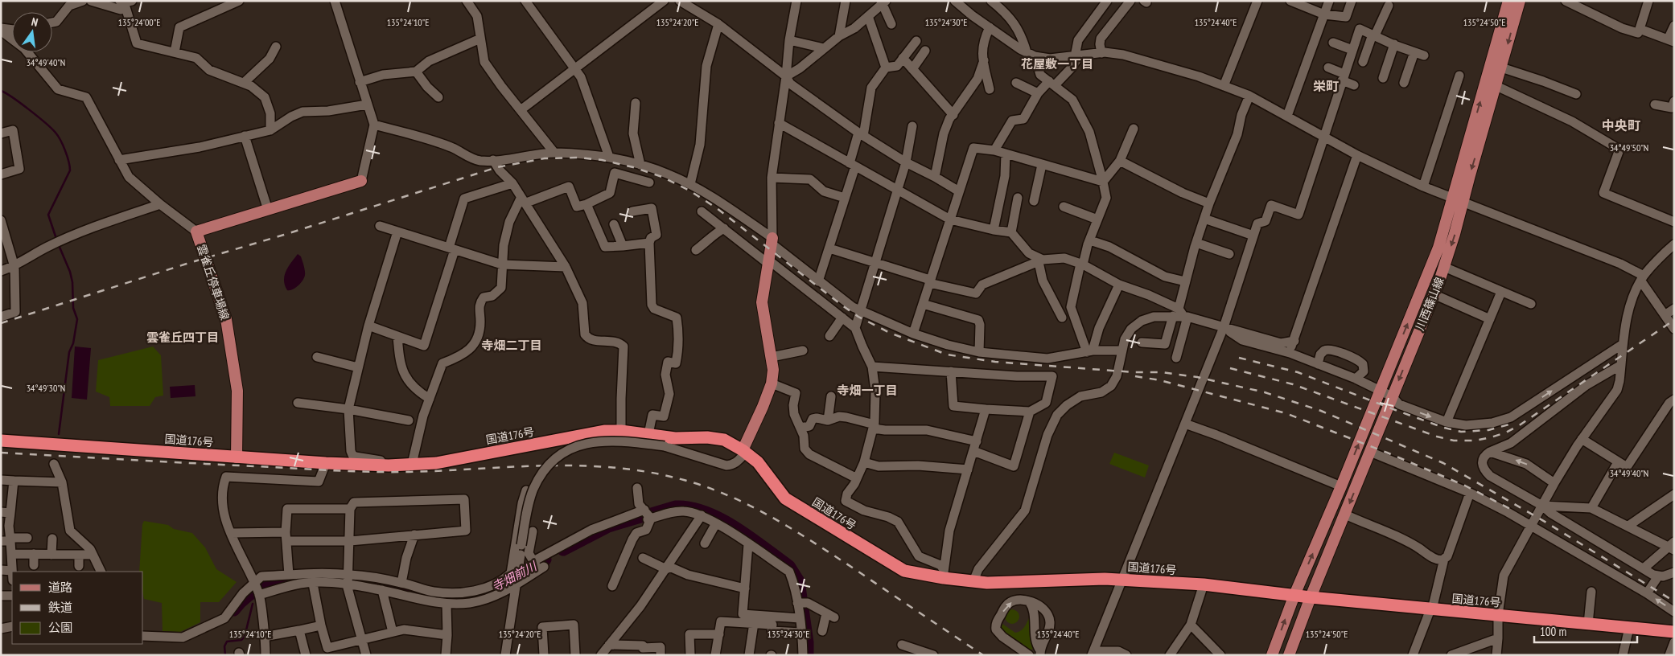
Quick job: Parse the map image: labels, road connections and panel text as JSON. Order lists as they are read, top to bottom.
{
  "streets": {
    "highway": ["国道176号"],
    "main road": ["雲雀丘停車場線", "川西篠山線"]
  },
  "crossings": [
    ["雲雀丘停車場線", "国道176号"],
    ["川西篠山線", "国道176号"]
  ],
  "districts": [
    "花屋敷一丁目",
    "栄町",
    "中央町",
    "雲雀丘四丁目",
    "寺畑二丁目",
    "寺畑一丁目"
  ],
  "water": ["寺畑前川"],
  "legend": ["道路", "鉄道", "公園"],
  "scale_bar": "100 m",
  "north": "top",
  "coordinates": [
    "135°24'10\"E",
    "135°24'20\"E",
    "135°24'30\"E",
    "135°24'50\"E",
    "135°24'00\"E",
    "135°24'40\"E",
    "34°49'40\"N",
    "34°49'50\"N",
    "34°49'30\"N"
  ]
}
